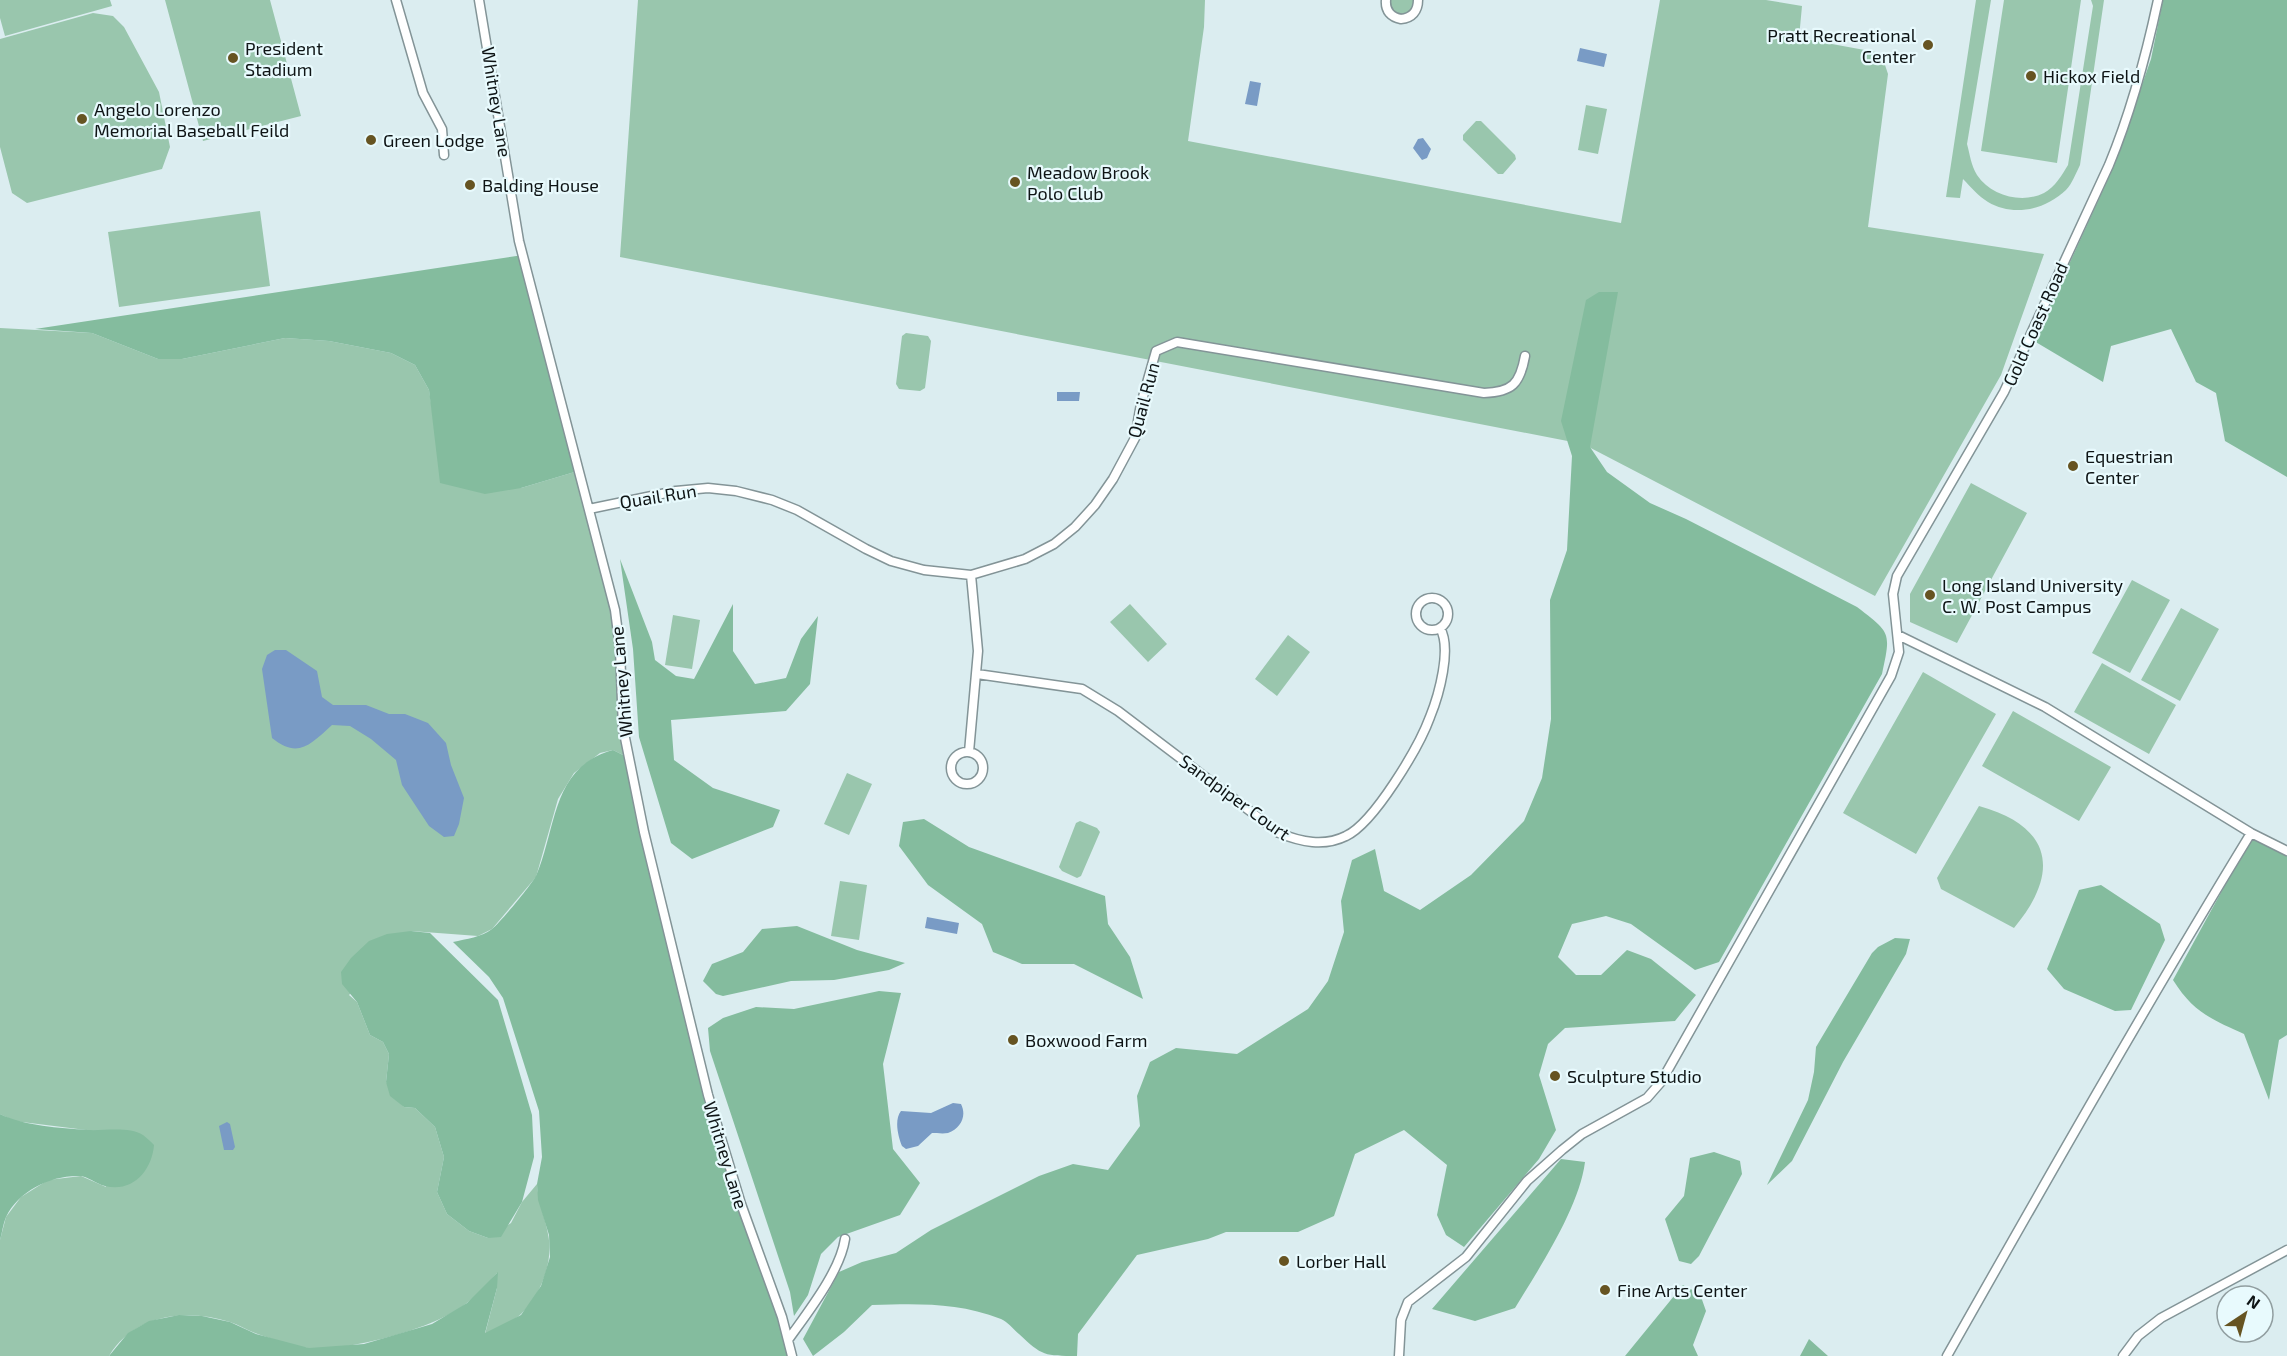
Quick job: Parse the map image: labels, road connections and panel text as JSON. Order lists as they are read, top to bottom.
{
  "streets": {
    "street": [
      "Whitney Lane",
      "Gold Coast Road",
      "Quail Run",
      "Sandpiper Court"
    ]
  },
  "crossings": [
    ["Whitney Lane", "Quail Run"]
  ],
  "places": [
    "Pratt Recreational Center",
    "President Stadium",
    "Hickox Field",
    "Angelo Lorenzo Memorial Baseball Feild",
    "Green Lodge",
    "Meadow Brook Polo Club",
    "Balding House",
    "Equestrian Center",
    "Long Island University C. W. Post Campus",
    "Boxwood Farm",
    "Sculpture Studio",
    "Lorber Hall",
    "Fine Arts Center"
  ],
  "north": "top right"
}
